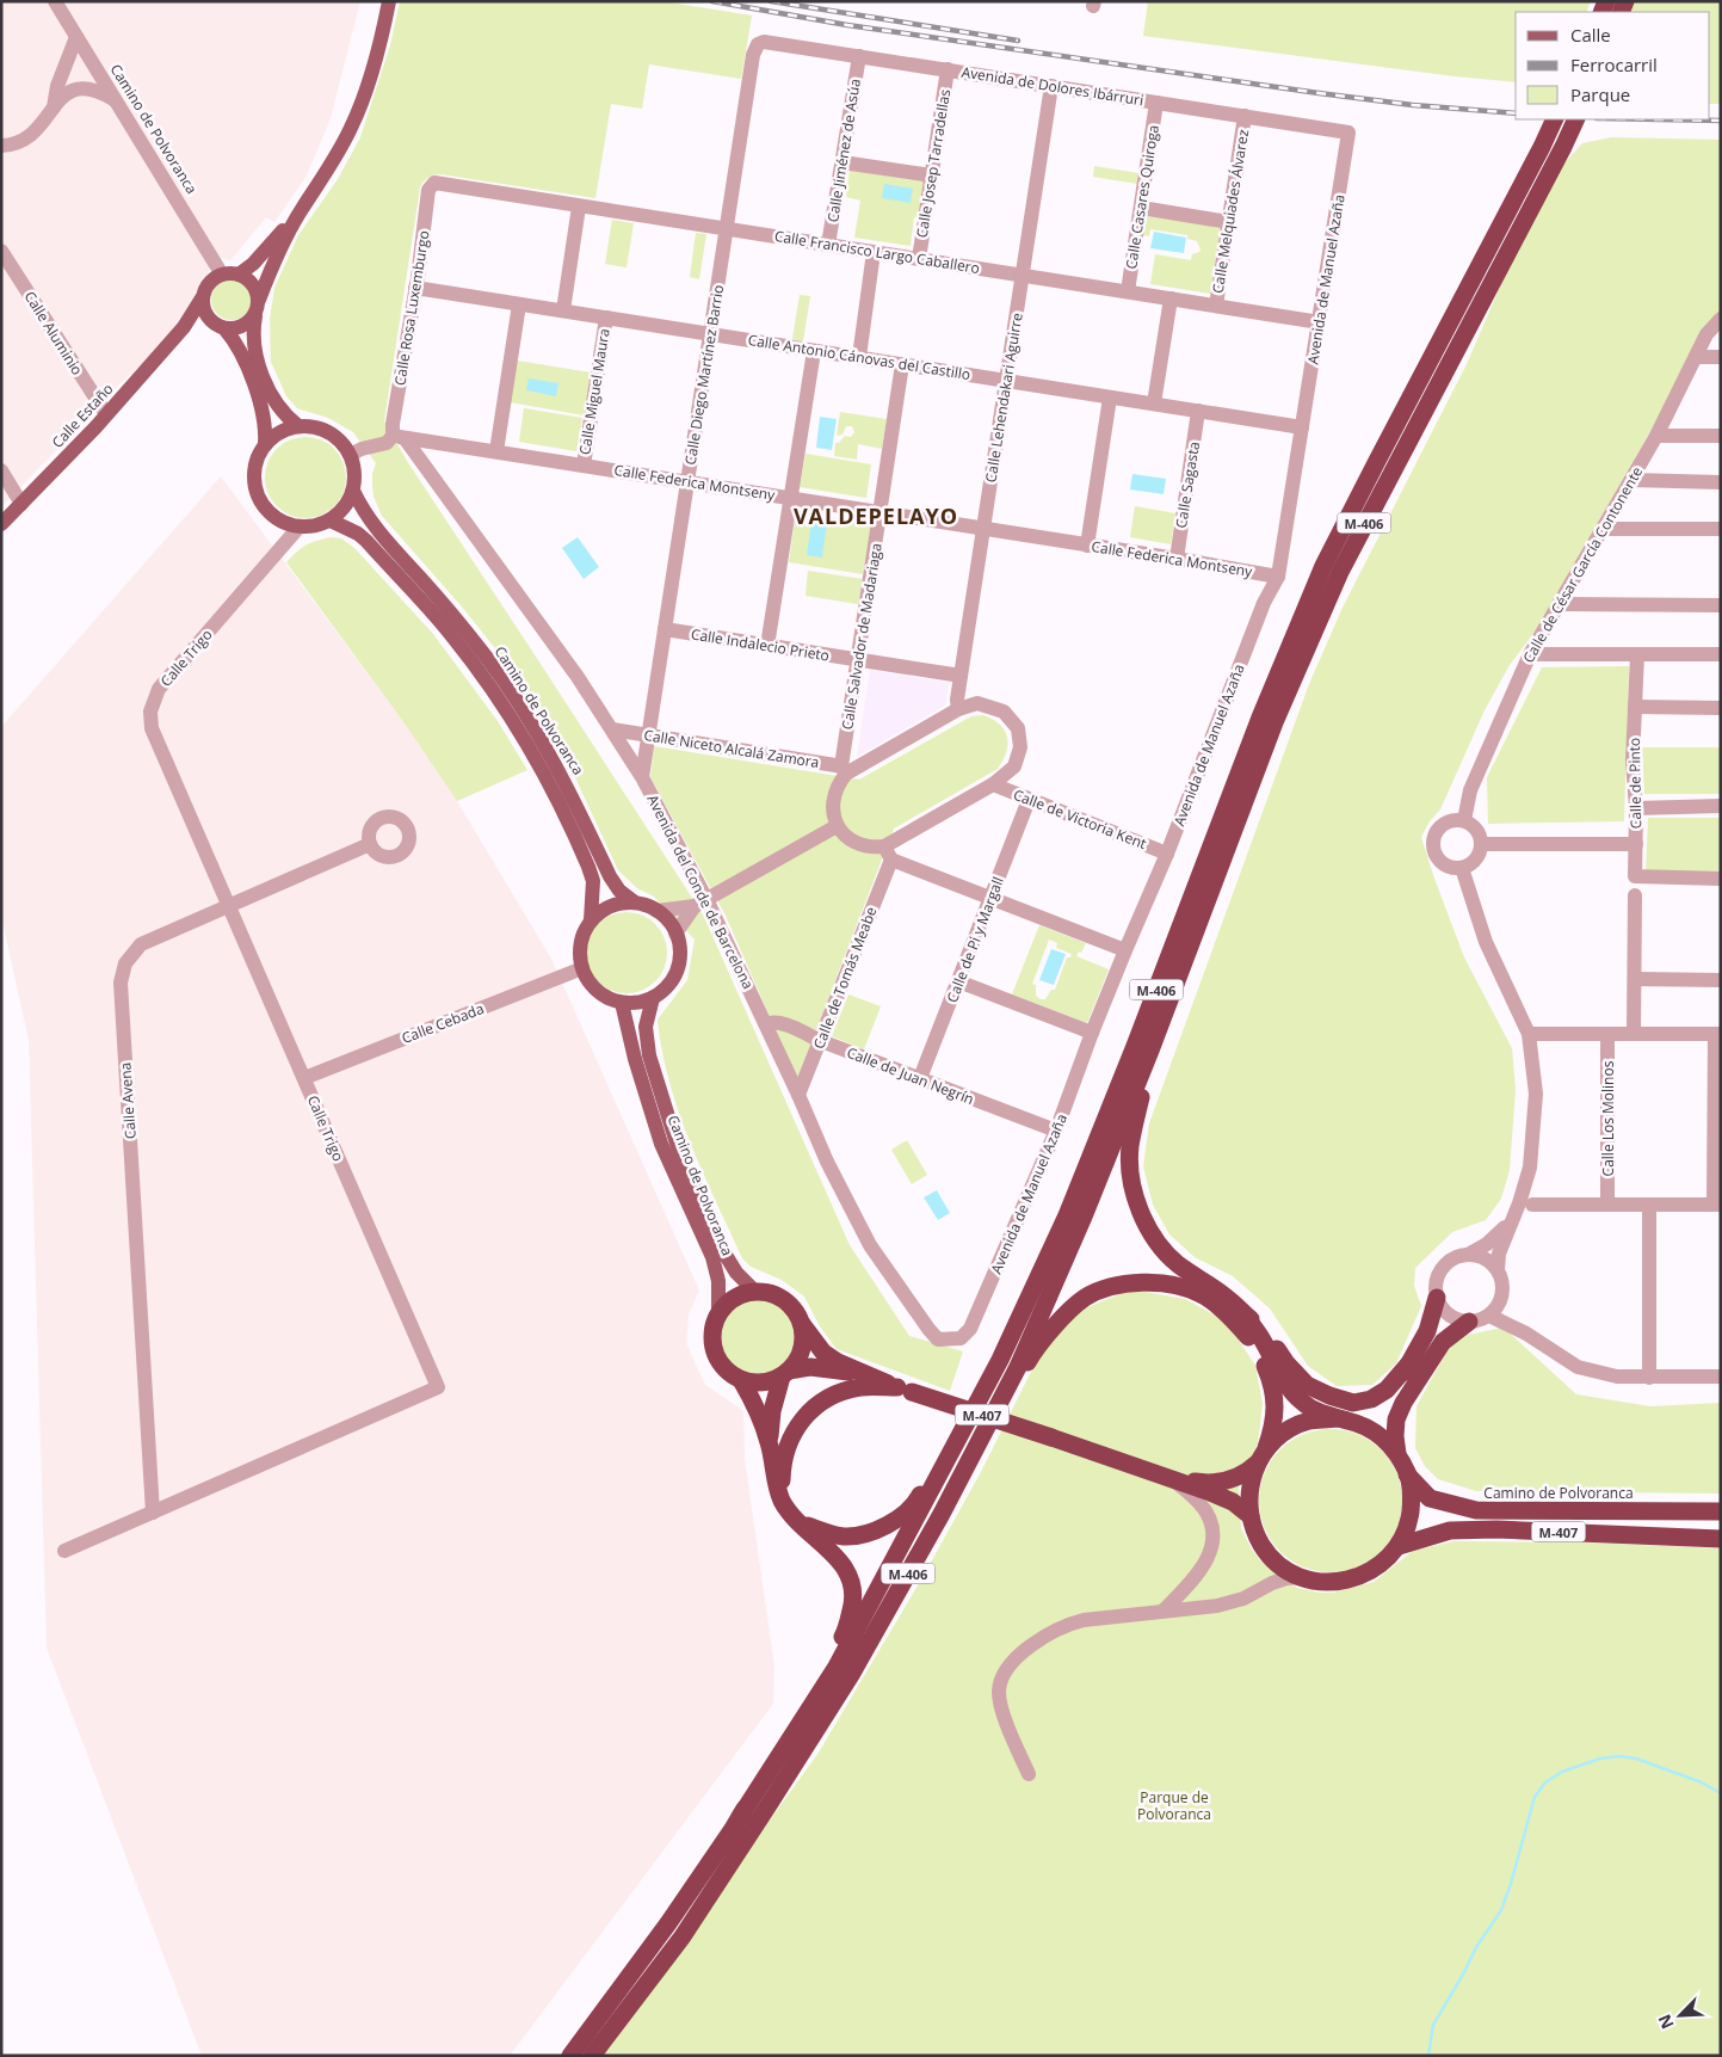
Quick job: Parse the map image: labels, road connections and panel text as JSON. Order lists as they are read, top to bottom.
{
  "streets": {
    "highway": ["Camino de Polvoranca", "M-406", "M-407"],
    "main road": ["Calle Estaño"],
    "street": [
      "Avenida de Dolores Ibárruri",
      "Calle Jiménez de Asúa",
      "Calle Josep Tarradellas",
      "Calle Casares Quiroga",
      "Calle Melquiades Álvarez",
      "Calle Francisco Largo Caballero",
      "Avenida de Manuel Azaña",
      "Calle Rosa Luxemburgo",
      "Calle Aluminio",
      "Calle Antonio Cánovas del Castillo",
      "Calle Diego Martínez Barrio",
      "Calle Miguel Maura",
      "Calle Lehendakari Aguirre",
      "Calle Federica Montseny",
      "Calle Sagasta",
      "Calle de César García Contonente",
      "Calle Salvador de Madariaga",
      "Calle Indalecio Prieto",
      "Calle Trigo",
      "Calle Niceto Alcalá Zamora",
      "Calle de Pinto",
      "Calle de Victoria Kent",
      "Avenida del Conde de Barcelona",
      "Calle de Pi y Margall",
      "Calle de Tomás Meabe",
      "Calle Cebada",
      "Calle de Juan Negrín",
      "Calle Avena",
      "Calle Los Molinos"
    ]
  },
  "crossings": [
    ["Avenida de Dolores Ibárruri", "Calle Jiménez de Asúa"],
    ["Avenida de Dolores Ibárruri", "Calle Josep Tarradellas"],
    ["Avenida de Dolores Ibárruri", "Calle Casares Quiroga"],
    ["Avenida de Dolores Ibárruri", "Calle Melquiades Álvarez"],
    ["Avenida de Dolores Ibárruri", "Avenida de Manuel Azaña"],
    ["Avenida de Dolores Ibárruri", "Calle Diego Martínez Barrio"],
    ["Avenida de Dolores Ibárruri", "Calle Lehendakari Aguirre"],
    ["Camino de Polvoranca", "Calle Estaño"],
    ["Camino de Polvoranca", "M-406"],
    ["Camino de Polvoranca", "Calle Trigo"],
    ["Camino de Polvoranca", "Calle Cebada"],
    ["Camino de Polvoranca", "M-407"],
    ["Calle Jiménez de Asúa", "Calle Francisco Largo Caballero"],
    ["Calle Josep Tarradellas", "Calle Francisco Largo Caballero"],
    ["Calle Casares Quiroga", "Calle Francisco Largo Caballero"],
    ["Calle Melquiades Álvarez", "Calle Francisco Largo Caballero"],
    ["Calle Francisco Largo Caballero", "Avenida de Manuel Azaña"],
    ["Calle Francisco Largo Caballero", "Calle Rosa Luxemburgo"],
    ["Calle Francisco Largo Caballero", "Calle Diego Martínez Barrio"],
    ["Calle Francisco Largo Caballero", "Calle Lehendakari Aguirre"],
    ["Avenida de Manuel Azaña", "Calle Antonio Cánovas del Castillo"],
    ["Avenida de Manuel Azaña", "Calle Federica Montseny"],
    ["Avenida de Manuel Azaña", "Calle de Victoria Kent"],
    ["Avenida de Manuel Azaña", "Avenida del Conde de Barcelona"],
    ["Avenida de Manuel Azaña", "Calle de Juan Negrín"],
    ["Calle Rosa Luxemburgo", "Calle Antonio Cánovas del Castillo"],
    ["Calle Rosa Luxemburgo", "Calle Federica Montseny"],
    ["Calle Rosa Luxemburgo", "Avenida del Conde de Barcelona"],
    ["Calle Aluminio", "Calle Estaño"],
    ["Calle Antonio Cánovas del Castillo", "Calle Diego Martínez Barrio"],
    ["Calle Antonio Cánovas del Castillo", "Calle Miguel Maura"],
    ["Calle Antonio Cánovas del Castillo", "Calle Lehendakari Aguirre"],
    ["Calle Antonio Cánovas del Castillo", "Calle Sagasta"],
    ["Calle Antonio Cánovas del Castillo", "Calle Salvador de Madariaga"],
    ["Calle Diego Martínez Barrio", "Calle Federica Montseny"],
    ["Calle Diego Martínez Barrio", "Calle Indalecio Prieto"],
    ["Calle Diego Martínez Barrio", "Calle Niceto Alcalá Zamora"],
    ["Calle Diego Martínez Barrio", "Avenida del Conde de Barcelona"],
    ["Calle Miguel Maura", "Calle Federica Montseny"],
    ["Calle Lehendakari Aguirre", "Calle Federica Montseny"],
    ["Calle Lehendakari Aguirre", "Calle Indalecio Prieto"],
    ["Calle Federica Montseny", "Calle Sagasta"],
    ["Calle Federica Montseny", "Calle Salvador de Madariaga"],
    ["Calle Federica Montseny", "Avenida del Conde de Barcelona"],
    ["M-406", "M-407"],
    ["Calle Salvador de Madariaga", "Calle Indalecio Prieto"],
    ["Calle Salvador de Madariaga", "Calle Niceto Alcalá Zamora"],
    ["Calle Trigo", "Calle Cebada"],
    ["Calle Trigo", "Calle Avena"],
    ["Calle Niceto Alcalá Zamora", "Avenida del Conde de Barcelona"],
    ["Calle de Victoria Kent", "Calle de Pi y Margall"],
    ["Avenida del Conde de Barcelona", "Calle de Tomás Meabe"],
    ["Avenida del Conde de Barcelona", "Calle de Juan Negrín"],
    ["Calle de Pi y Margall", "Calle de Juan Negrín"],
    ["Calle de Tomás Meabe", "Calle de Juan Negrín"]
  ],
  "districts": ["VALDEPELAYO"],
  "parks": ["Parque de Polvoranca"],
  "legend": ["Calle", "Ferrocarril", "Parque"],
  "north": "bottom left"
}
